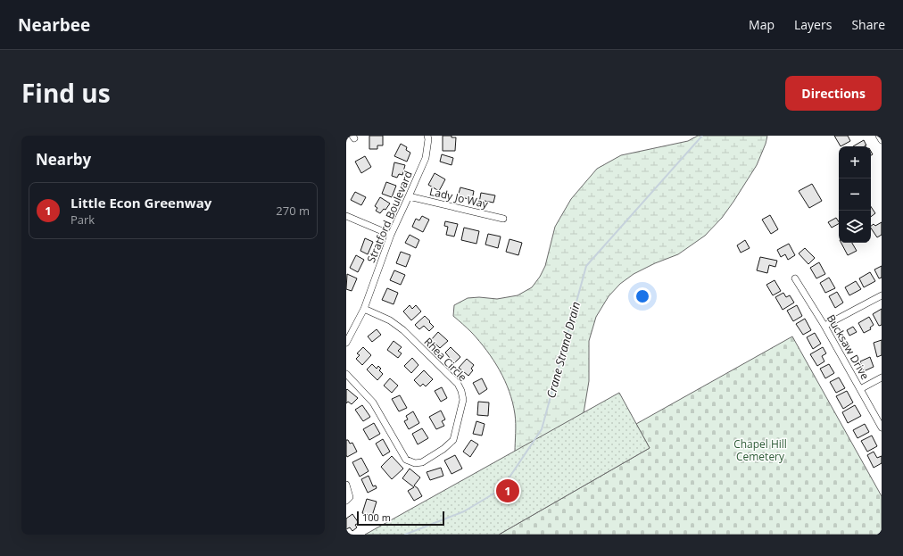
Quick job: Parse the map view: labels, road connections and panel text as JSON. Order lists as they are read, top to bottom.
{
  "streets": {
    "street": [
      "Lady Jo Way",
      "Stratford Boulevard",
      "Bucksaw Drive",
      "Rhea Circle"
    ]
  },
  "crossings": [
    ["Lady Jo Way", "Stratford Boulevard"],
    ["Stratford Boulevard", "Rhea Circle"]
  ],
  "water": ["Crane Strand Drain"],
  "parks": ["Chapel Hill Cemetery"],
  "scale_bar": "100 m",
  "page": {
    "header": "Nearbee",
    "nav": ["Map", "Layers", "Share"],
    "title": "Find us",
    "buttons": "Directions",
    "heading": "Nearby",
    "map_buttons": ["+", "−"],
    "list": [
      {
        "mark": "1",
        "name": "Little Econ Greenway",
        "note": "Park",
        "value": "270 m"
      }
    ],
    "pins": "1",
    "scale": "100 m"
  }
}
